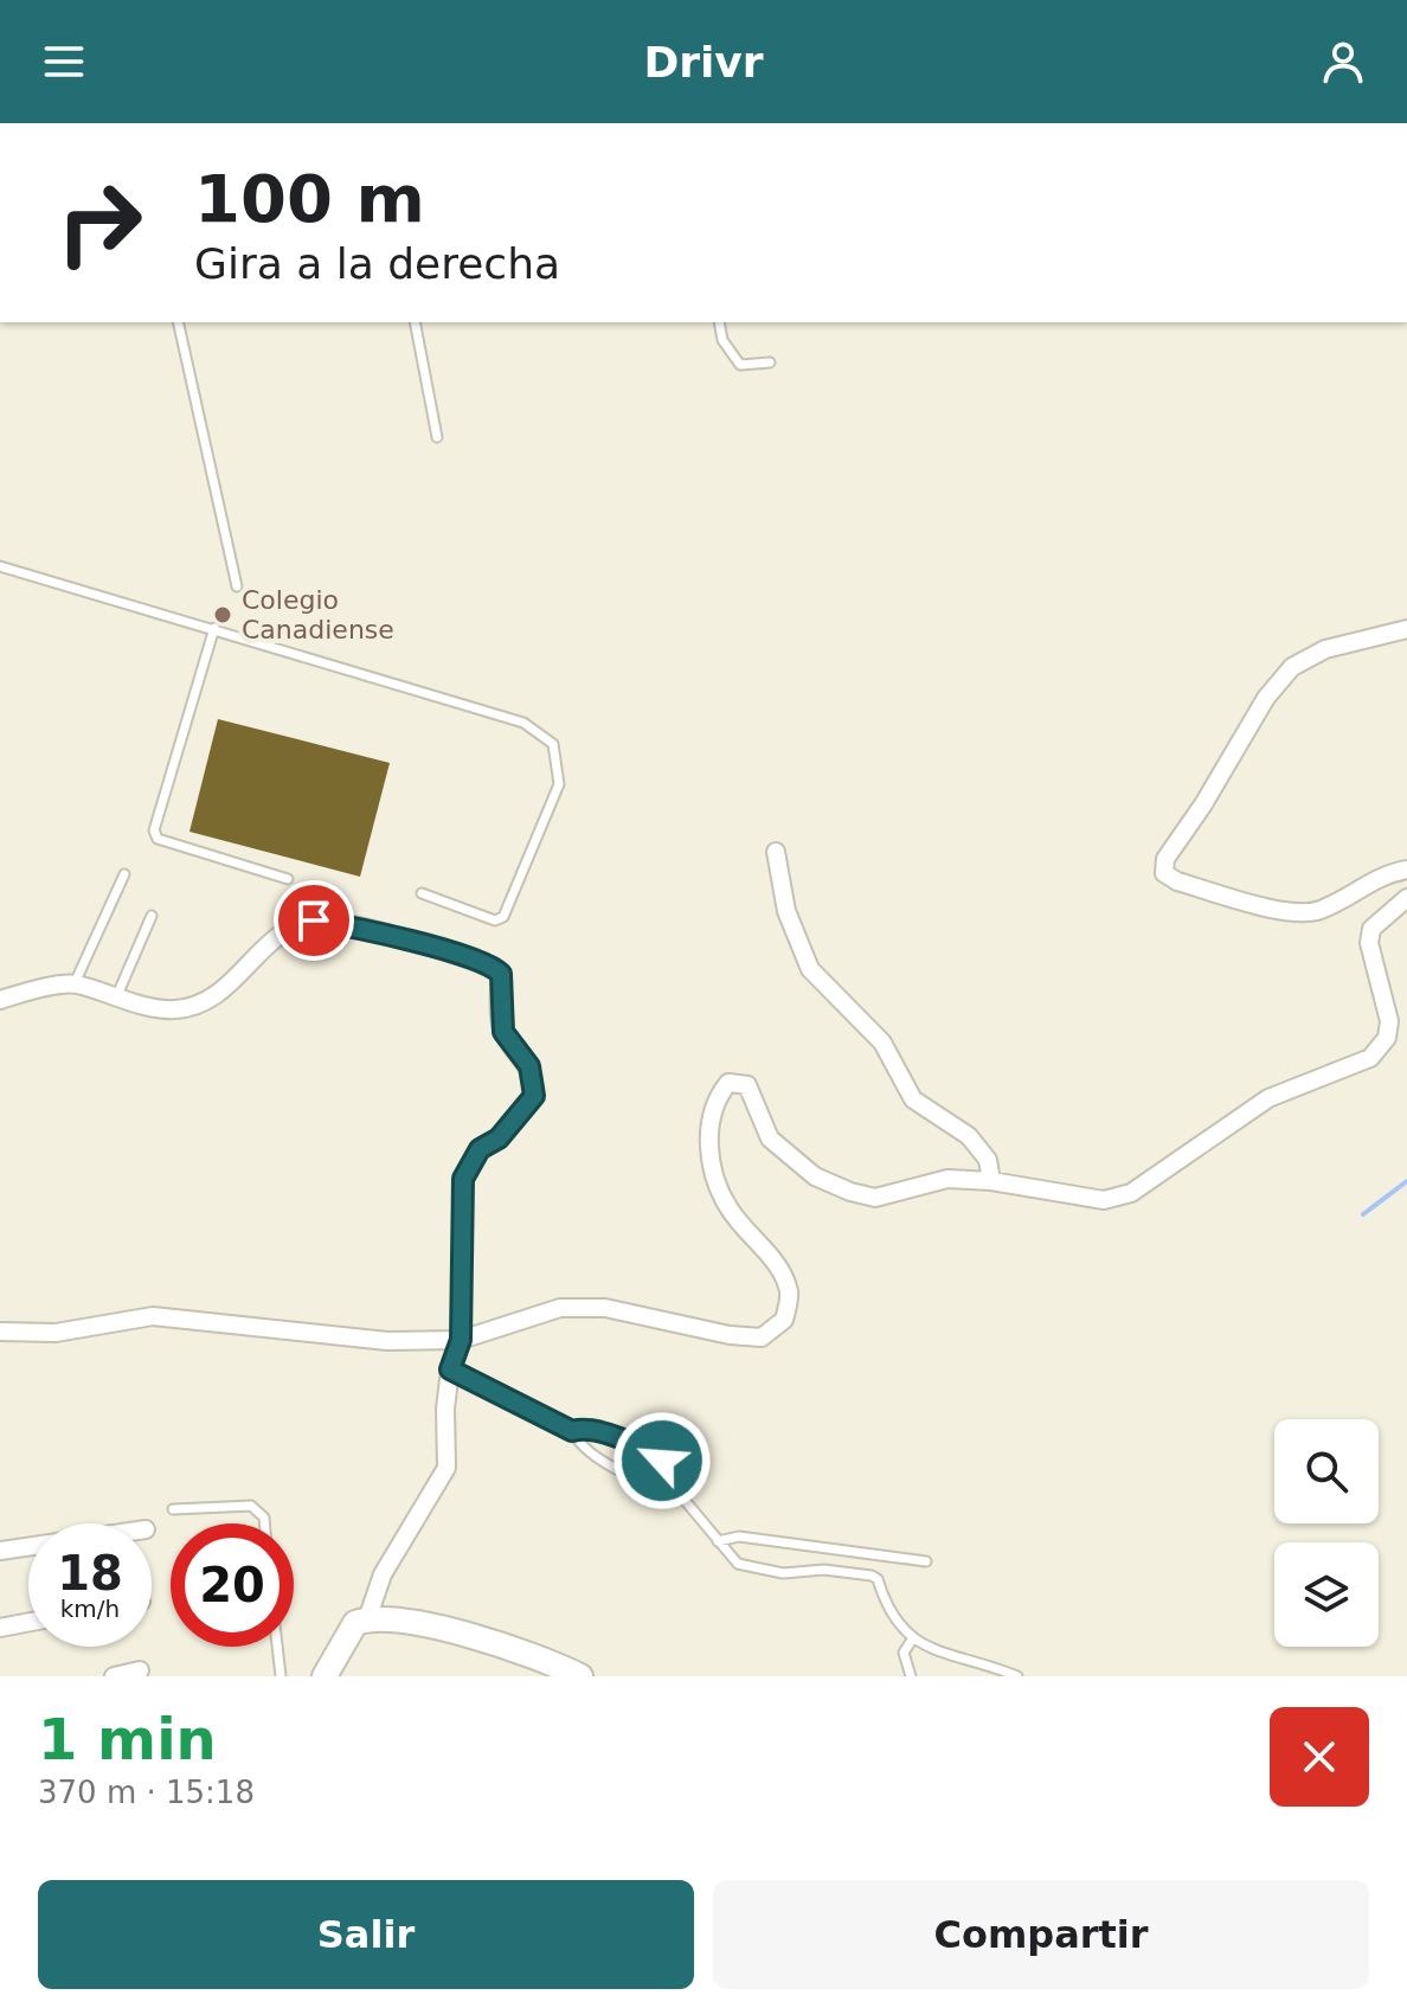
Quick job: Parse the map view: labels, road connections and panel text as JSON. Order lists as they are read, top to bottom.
{
  "places": ["Colegio Canadiense"],
  "page": {
    "header": "Drivr",
    "turn": ["100 m", "Gira a la derecha"],
    "speed": "18 km/h",
    "limit": "20",
    "heading": ["1 min", "370 m · 15:18"],
    "buttons": ["Salir", "Compartir"]
  }
}
